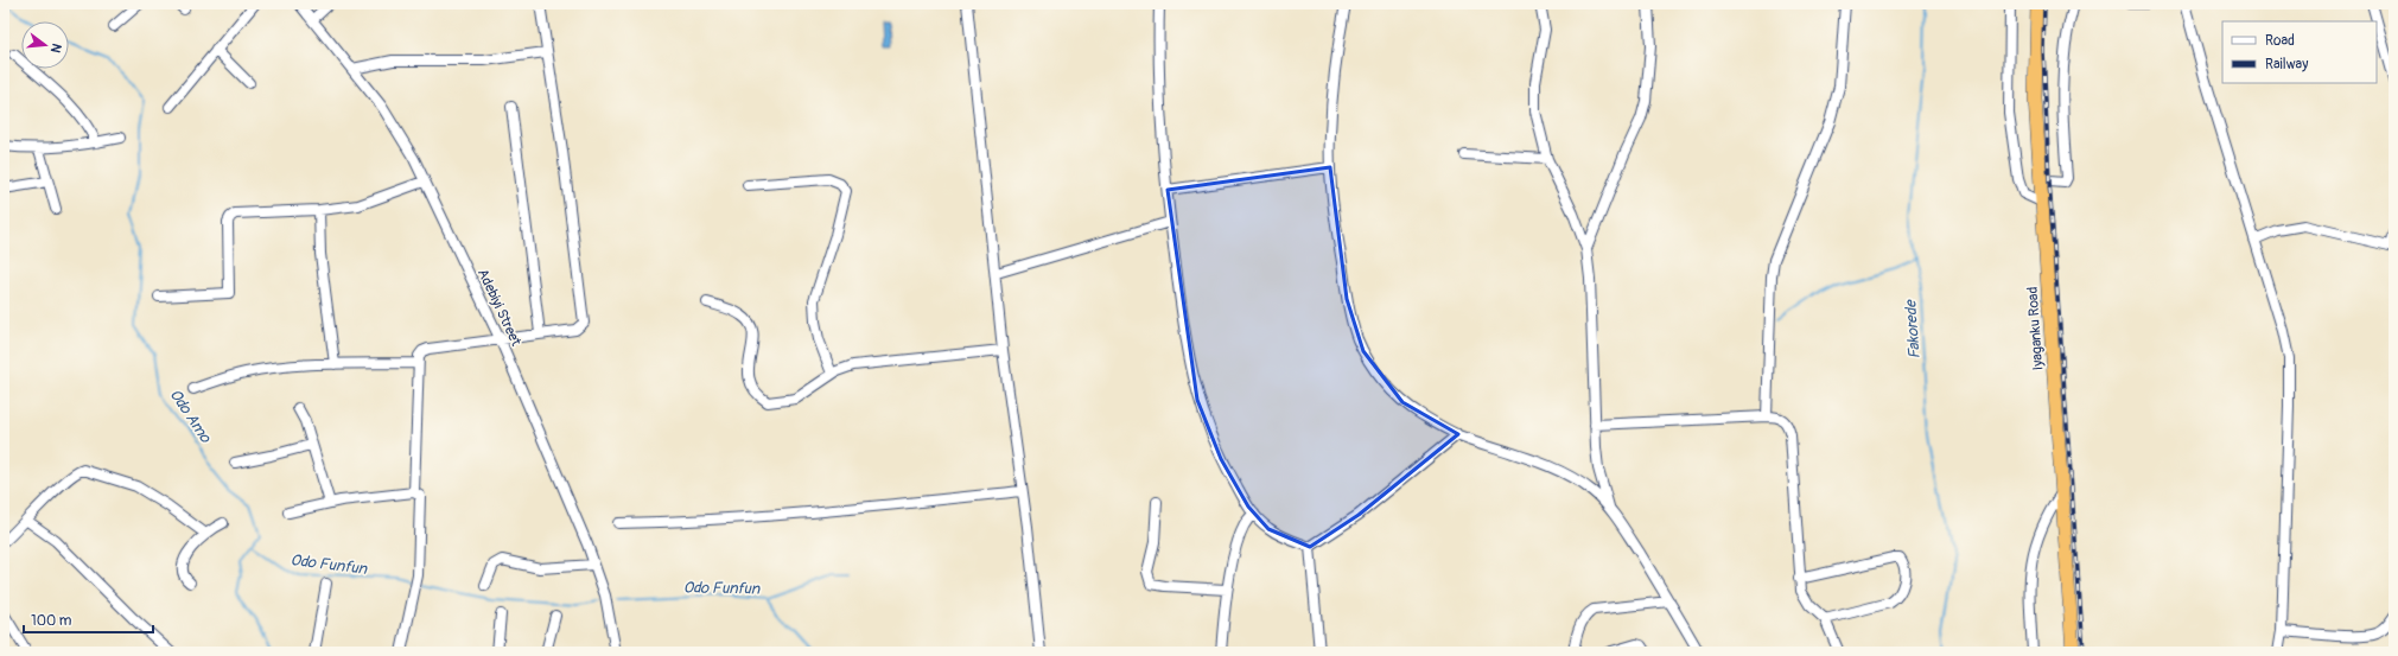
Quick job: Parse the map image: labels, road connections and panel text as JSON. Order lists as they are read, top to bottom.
{
  "streets": {
    "highway": ["Iyaganku Road"],
    "street": ["Adebiyi Street"]
  },
  "water": ["Fakorede", "Odo Amo", "Odo Funfun"],
  "legend": ["Road", "Railway"],
  "scale_bar": "100 m",
  "north": "right"
}
